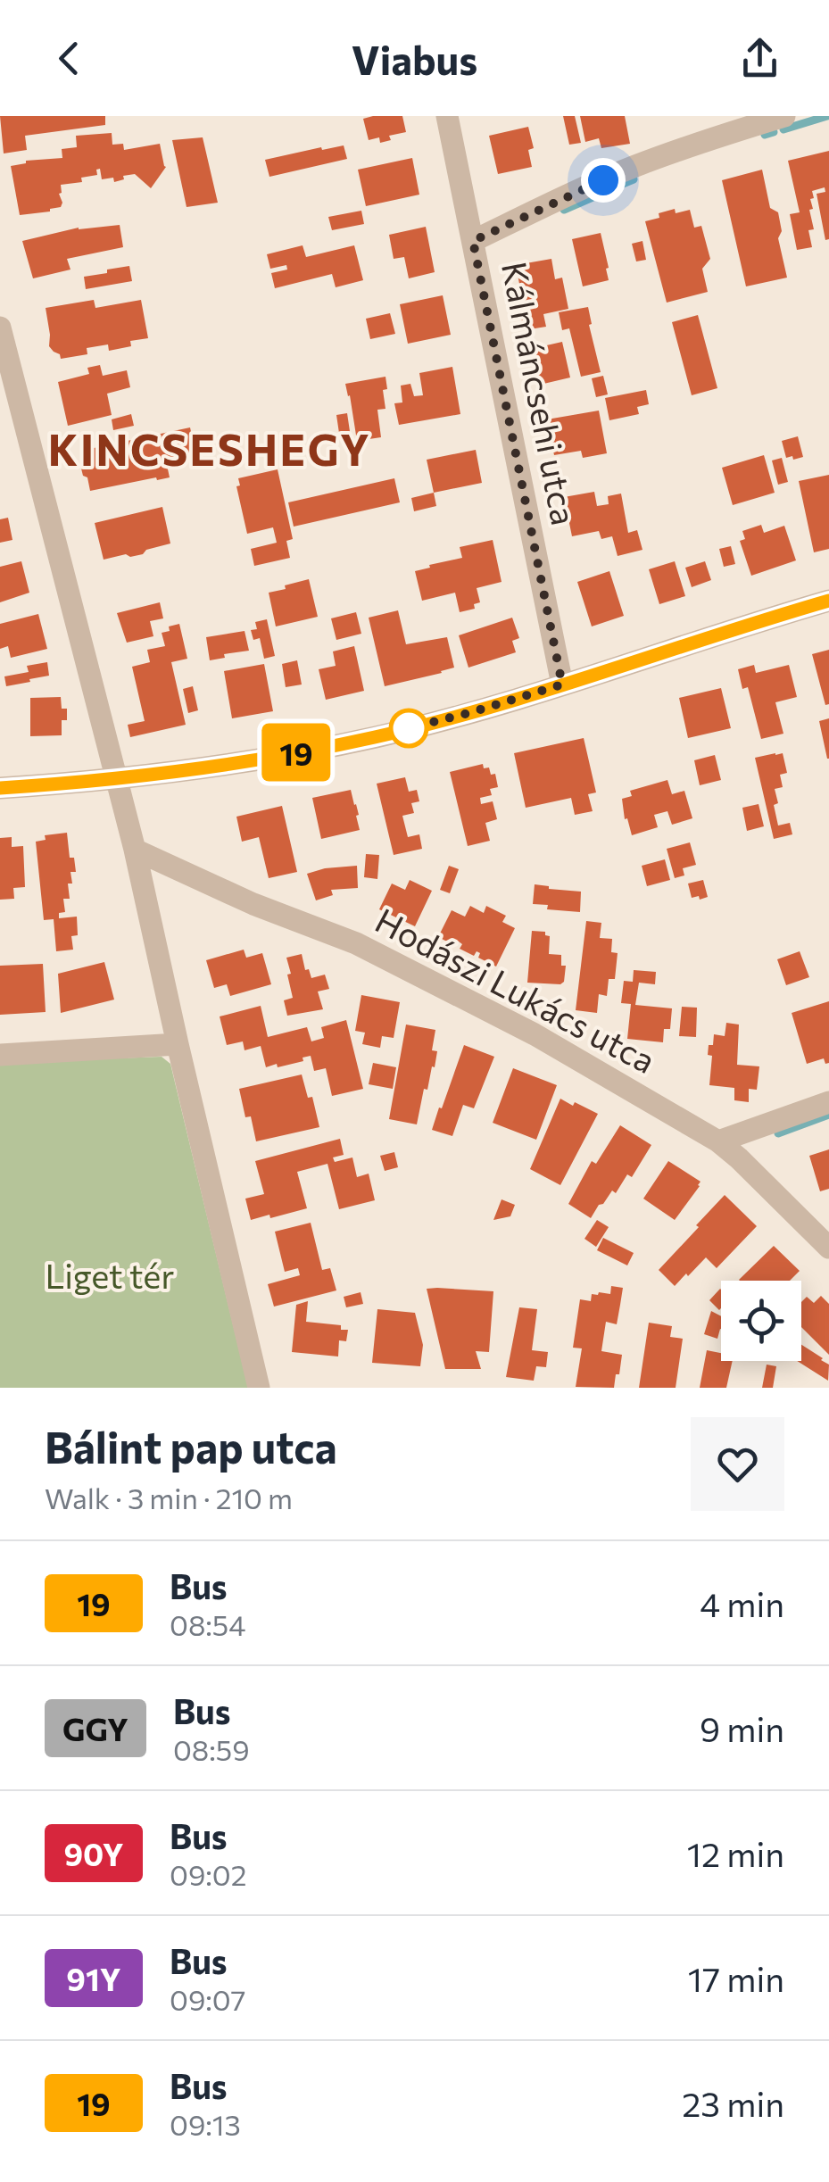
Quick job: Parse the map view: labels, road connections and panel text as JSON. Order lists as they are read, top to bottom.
{
  "streets": {
    "street": ["Kálmáncsehi utca", "Hodászi Lukács utca"]
  },
  "districts": ["KINCSESHEGY"],
  "parks": ["Liget tér"],
  "lines": ["bus line 19"],
  "page": {
    "header": "Viabus",
    "on_map": "19",
    "heading": ["Bálint pap utca", "Walk · 3 min · 210 m"],
    "list": [
      {
        "mark": "19",
        "name": "Bus",
        "note": "08:54",
        "value": "4 min"
      },
      {
        "mark": "GGY",
        "name": "Bus",
        "note": "08:59",
        "value": "9 min"
      },
      {
        "mark": "90Y",
        "name": "Bus",
        "note": "09:02",
        "value": "12 min"
      },
      {
        "mark": "91Y",
        "name": "Bus",
        "note": "09:07",
        "value": "17 min"
      },
      {
        "mark": "19",
        "name": "Bus",
        "note": "09:13",
        "value": "23 min"
      }
    ]
  }
}
